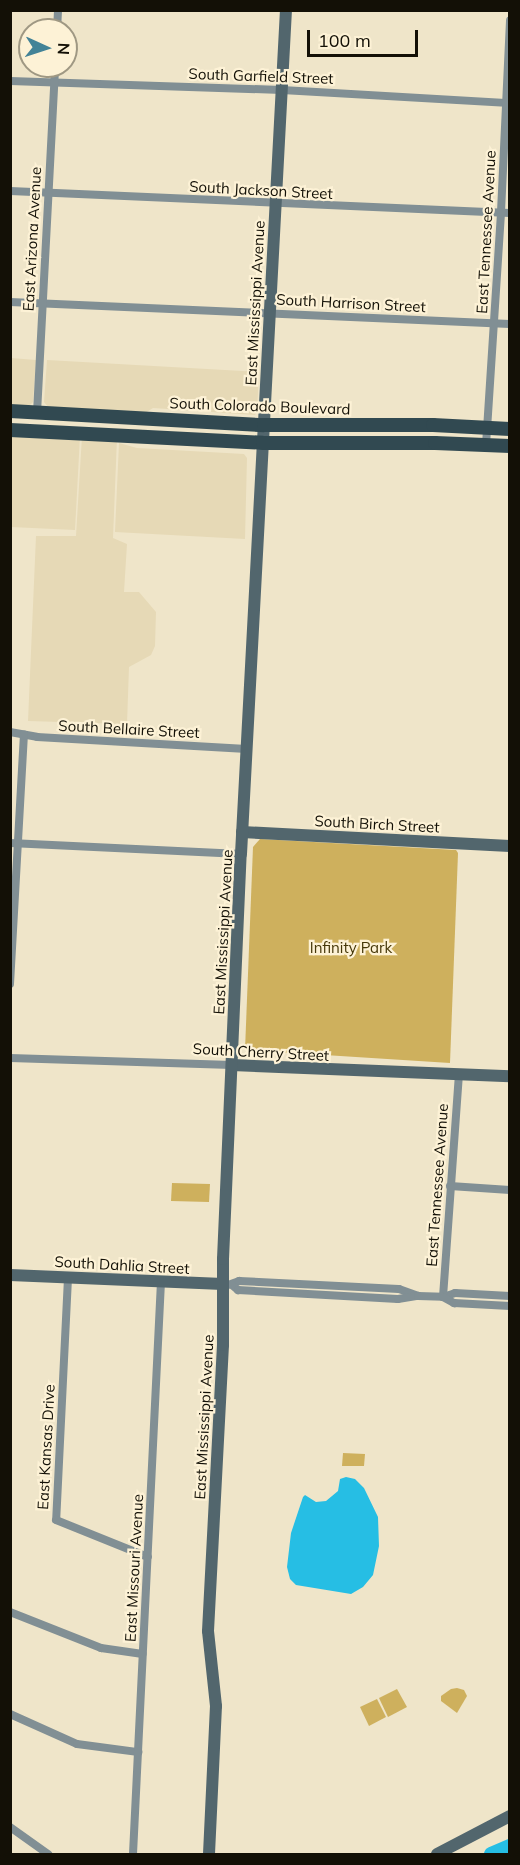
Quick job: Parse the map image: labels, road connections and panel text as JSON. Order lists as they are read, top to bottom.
{
  "streets": {
    "main road": ["South Colorado Boulevard"],
    "street": [
      "South Garfield Street",
      "South Jackson Street",
      "East Tennessee Avenue",
      "East Arizona Avenue",
      "East Mississippi Avenue",
      "South Harrison Street",
      "South Bellaire Street",
      "South Birch Street",
      "South Cherry Street",
      "South Dahlia Street",
      "East Kansas Drive",
      "East Missouri Avenue"
    ]
  },
  "crossings": [
    ["South Garfield Street", "East Tennessee Avenue"],
    ["South Garfield Street", "East Arizona Avenue"],
    ["South Garfield Street", "East Mississippi Avenue"],
    ["South Jackson Street", "East Tennessee Avenue"],
    ["South Jackson Street", "East Arizona Avenue"],
    ["South Jackson Street", "East Mississippi Avenue"],
    ["East Tennessee Avenue", "South Harrison Street"],
    ["East Tennessee Avenue", "South Colorado Boulevard"],
    ["East Tennessee Avenue", "South Cherry Street"],
    ["East Tennessee Avenue", "South Dahlia Street"],
    ["East Arizona Avenue", "South Harrison Street"],
    ["East Arizona Avenue", "South Colorado Boulevard"],
    ["East Mississippi Avenue", "South Harrison Street"],
    ["East Mississippi Avenue", "South Colorado Boulevard"],
    ["East Mississippi Avenue", "South Bellaire Street"],
    ["East Mississippi Avenue", "South Birch Street"],
    ["East Mississippi Avenue", "South Cherry Street"],
    ["East Mississippi Avenue", "South Dahlia Street"],
    ["South Dahlia Street", "East Kansas Drive"],
    ["South Dahlia Street", "East Missouri Avenue"],
    ["East Kansas Drive", "East Missouri Avenue"]
  ],
  "parks": ["Infinity Park"],
  "scale_bar": "100 m",
  "north": "right"
}
